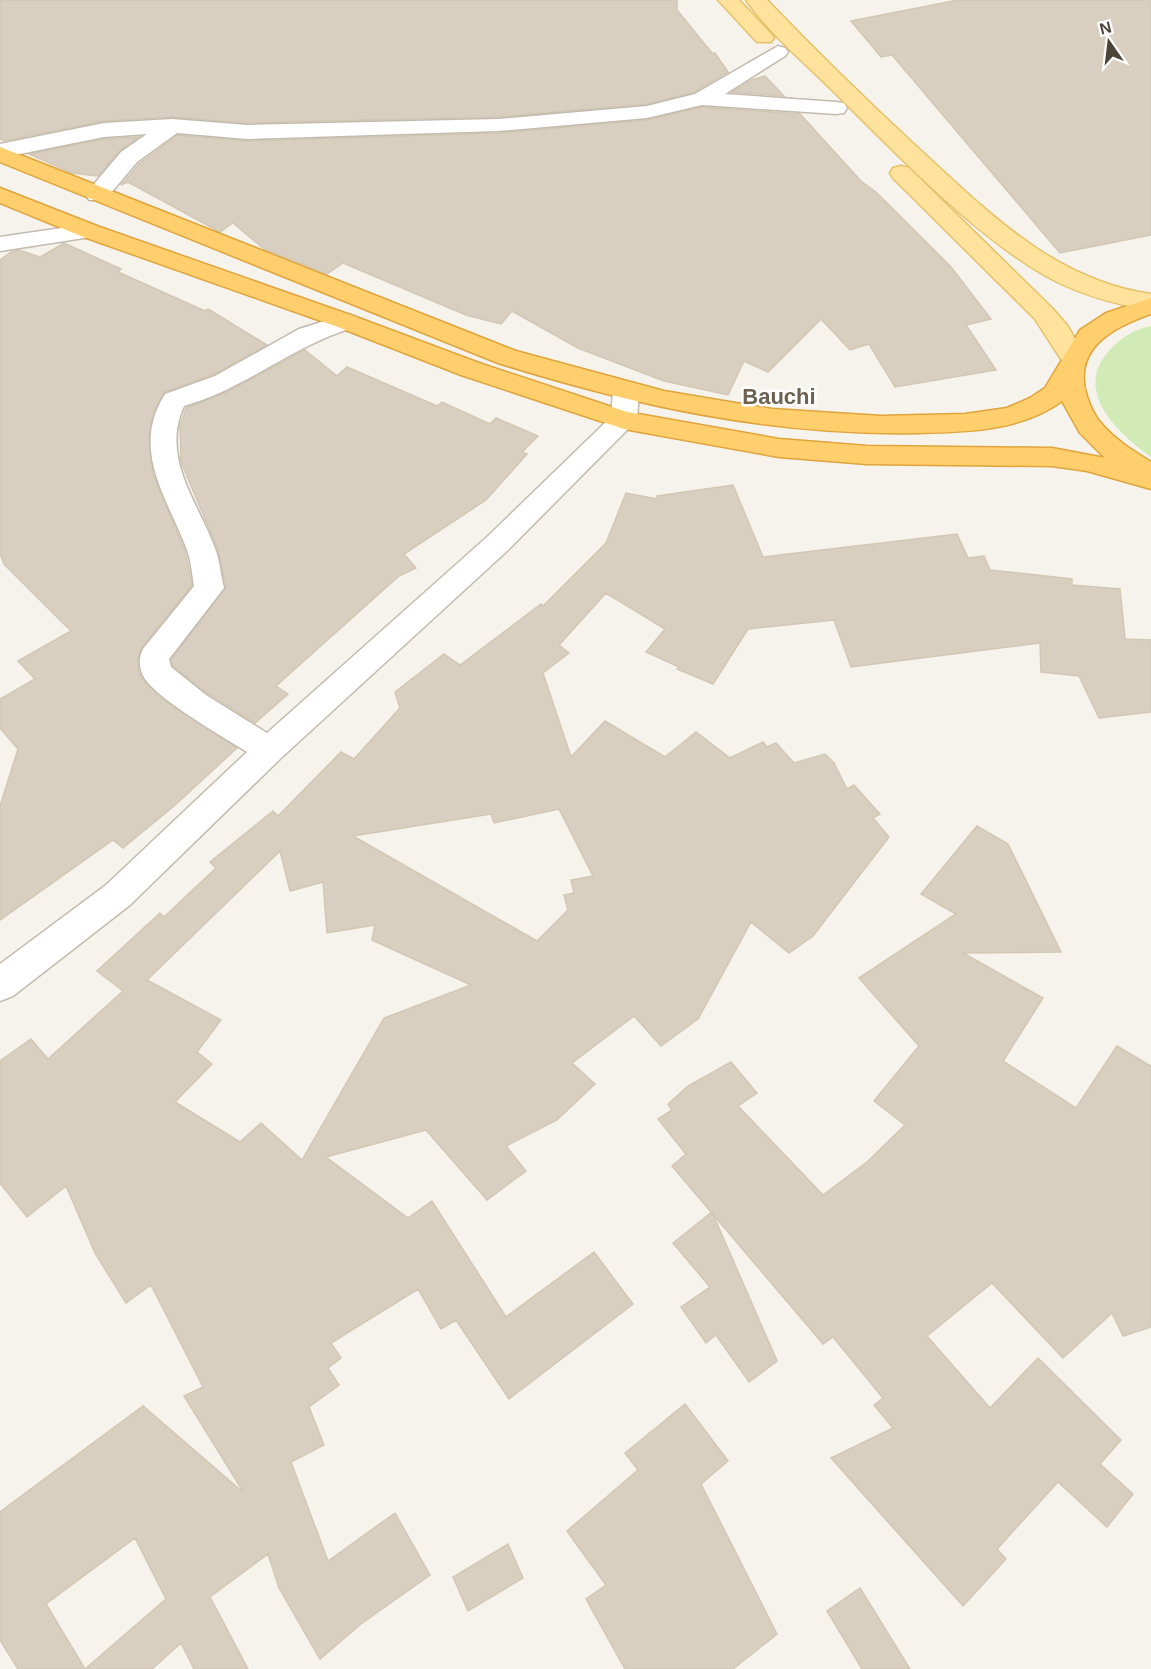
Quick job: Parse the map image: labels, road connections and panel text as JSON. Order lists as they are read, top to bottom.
{
  "districts": ["Bauchi"],
  "north": "top"
}
